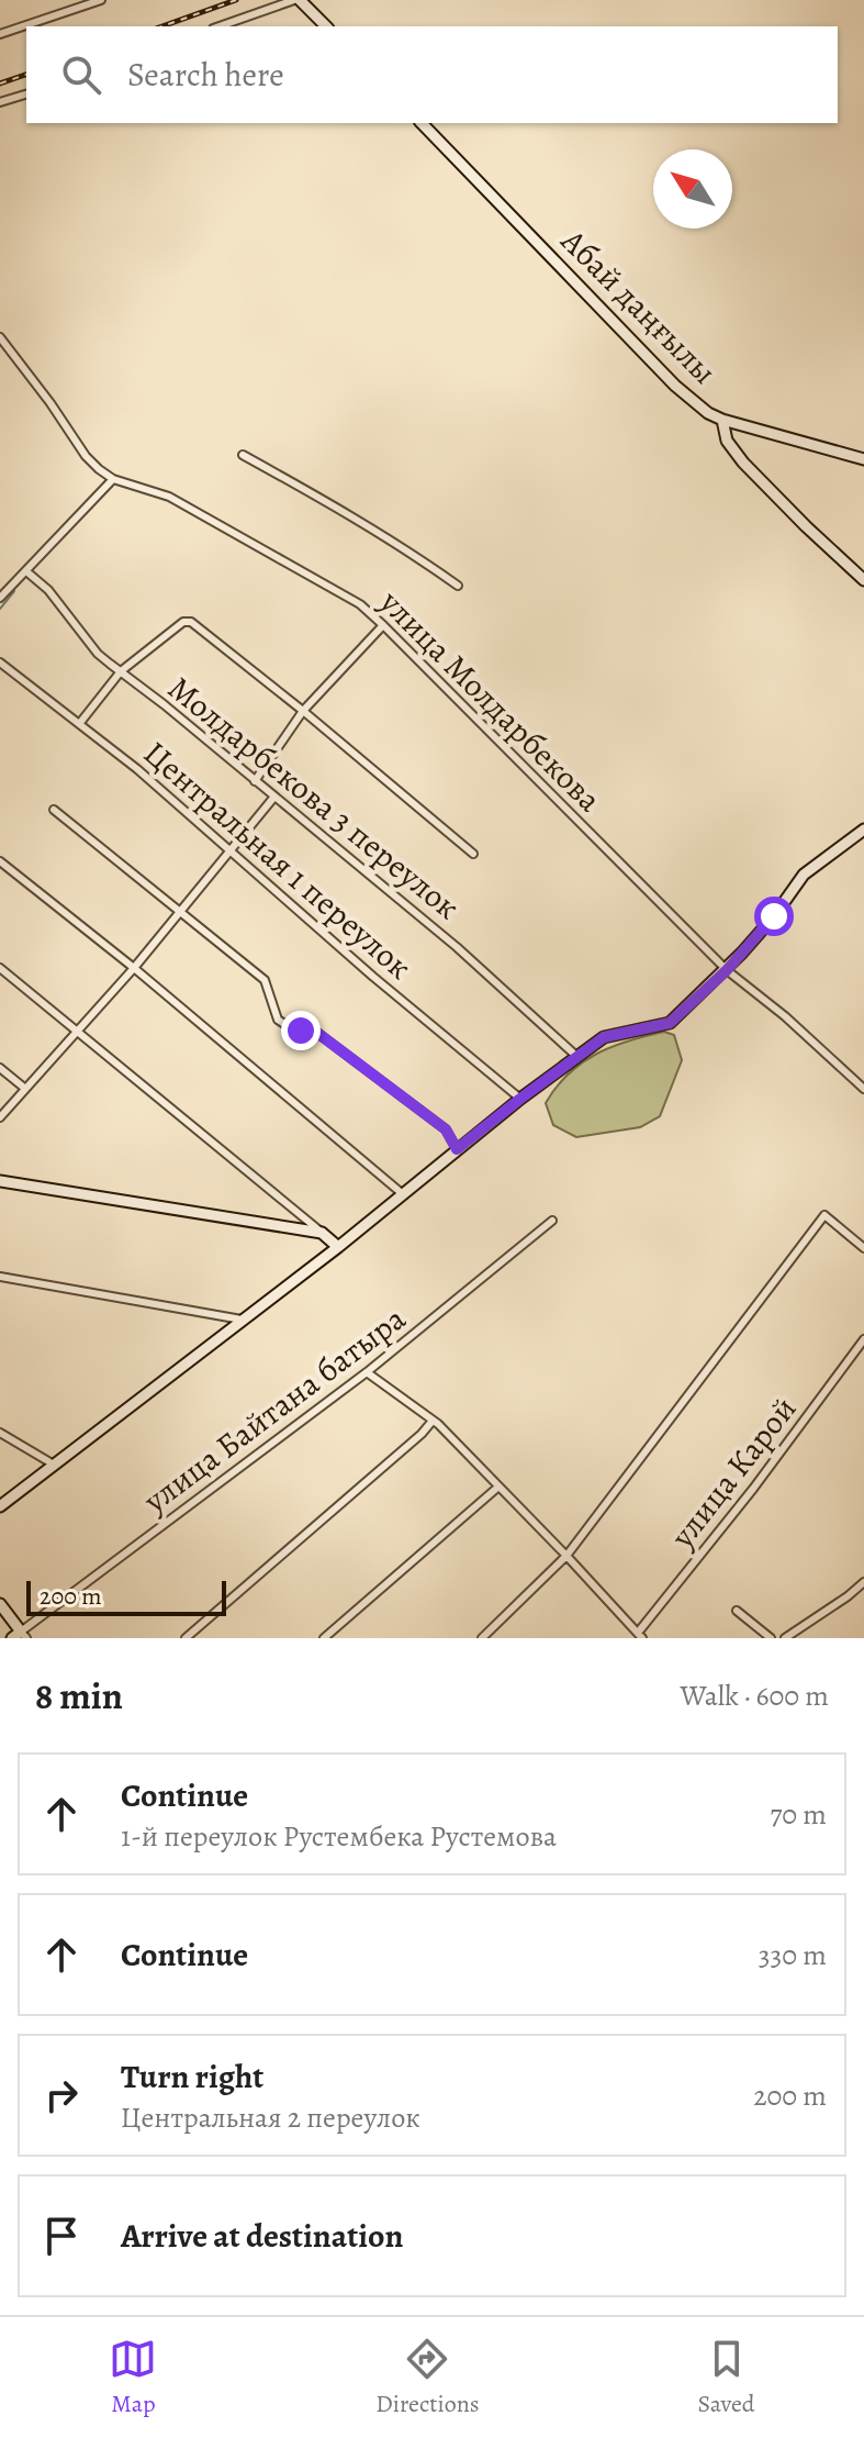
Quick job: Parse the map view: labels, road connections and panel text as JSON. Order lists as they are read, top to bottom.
{
  "streets": {
    "street": [
      "Абай даңғылы",
      "улица Молдарбекова",
      "Молдарбекова 3 переулок",
      "Центральная 1 переулок",
      "улица Байтана батыра",
      "улица Карой"
    ]
  },
  "scale_bar": "200 m",
  "north": "top left",
  "page": {
    "search": "Search here",
    "scale": "200 m",
    "heading": ["8 min", "Walk · 600 m"],
    "list": [
      ["Continue", "1-й переулок Рустембека Рустемова", "70 m"],
      ["Continue", "330 m"],
      ["Turn right", "Центральная 2 переулок", "200 m"],
      "Arrive at destination"
    ],
    "nav": ["Map", "Directions", "Saved"]
  }
}
